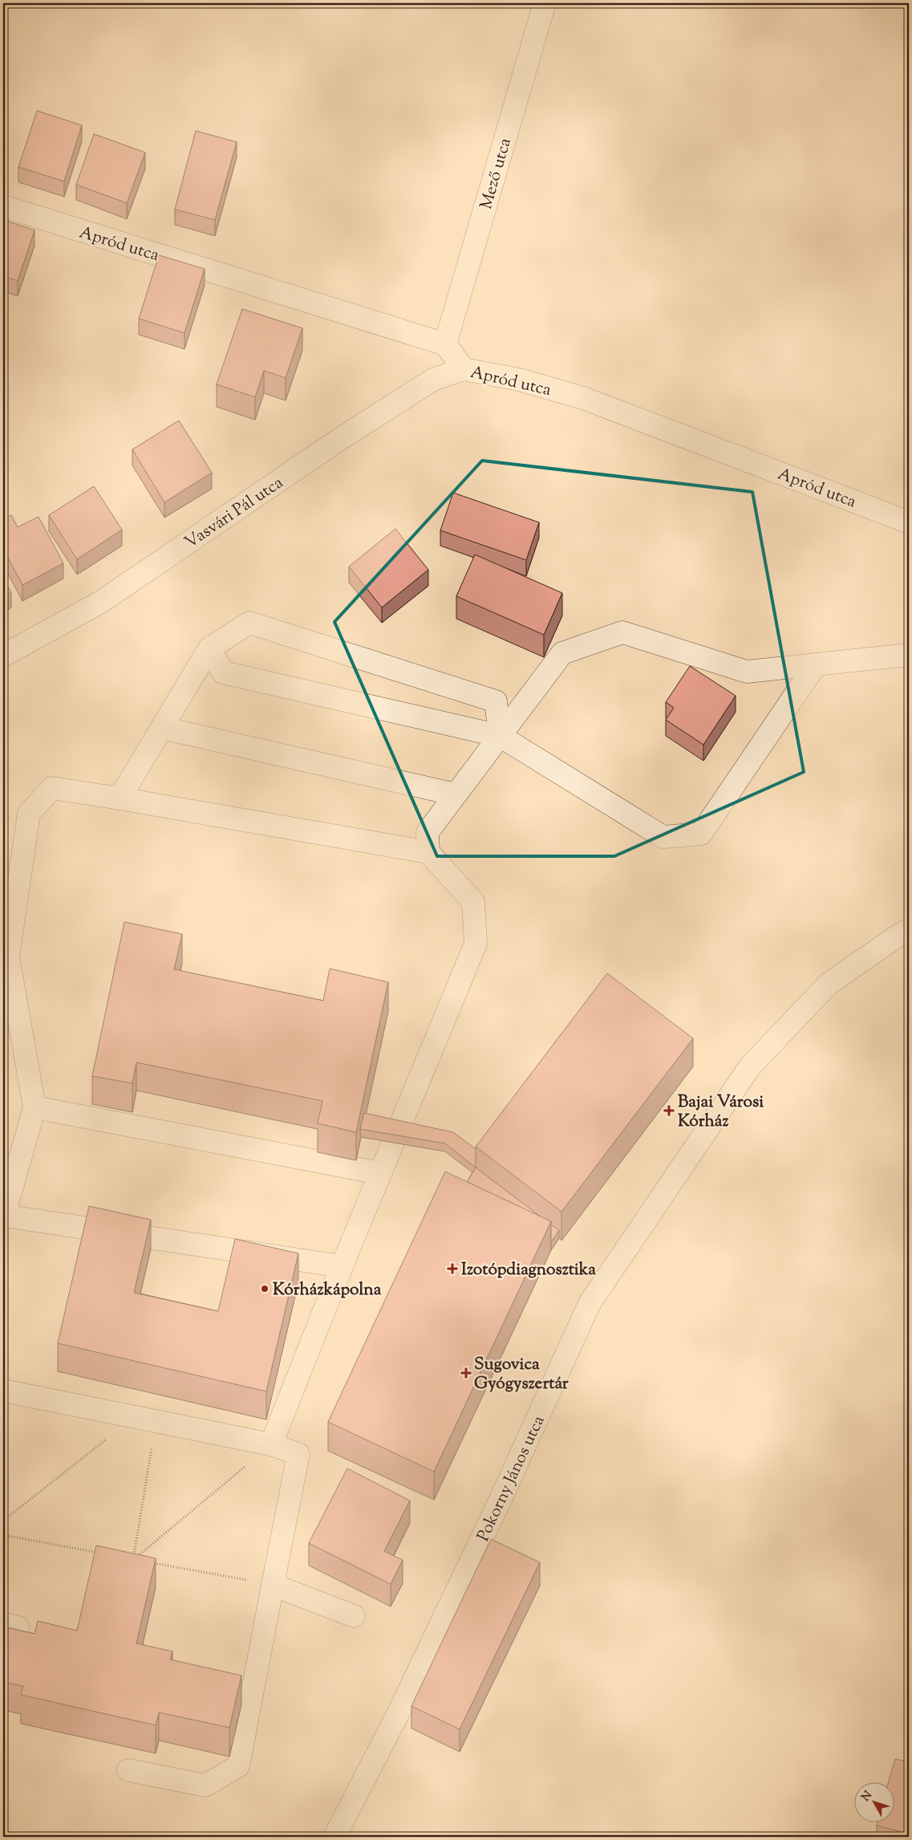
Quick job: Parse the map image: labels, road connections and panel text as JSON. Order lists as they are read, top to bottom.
{
  "streets": {
    "street": [
      "Mező utca",
      "Apród utca",
      "Vasvári Pál utca",
      "Pokorny János utca"
    ]
  },
  "crossings": [
    ["Mező utca", "Apród utca"],
    ["Apród utca", "Vasvári Pál utca"]
  ],
  "places": {
    "health": ["Bajai Városi Kórház", "Izotópdiagnosztika", "Sugovica Gyógyszertár"],
    "other": ["Kórházkápolna"]
  },
  "north": "top left"
}
